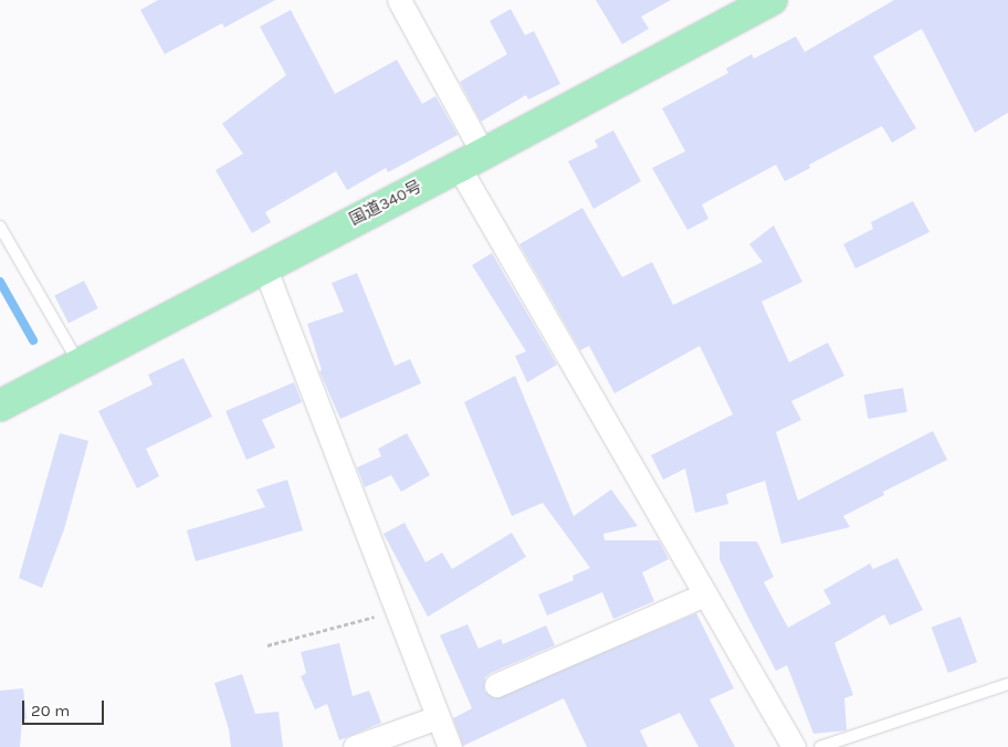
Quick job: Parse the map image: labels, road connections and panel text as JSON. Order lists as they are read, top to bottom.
{
  "streets": {
    "highway": ["国道340号"]
  },
  "scale_bar": "20 m"
}
